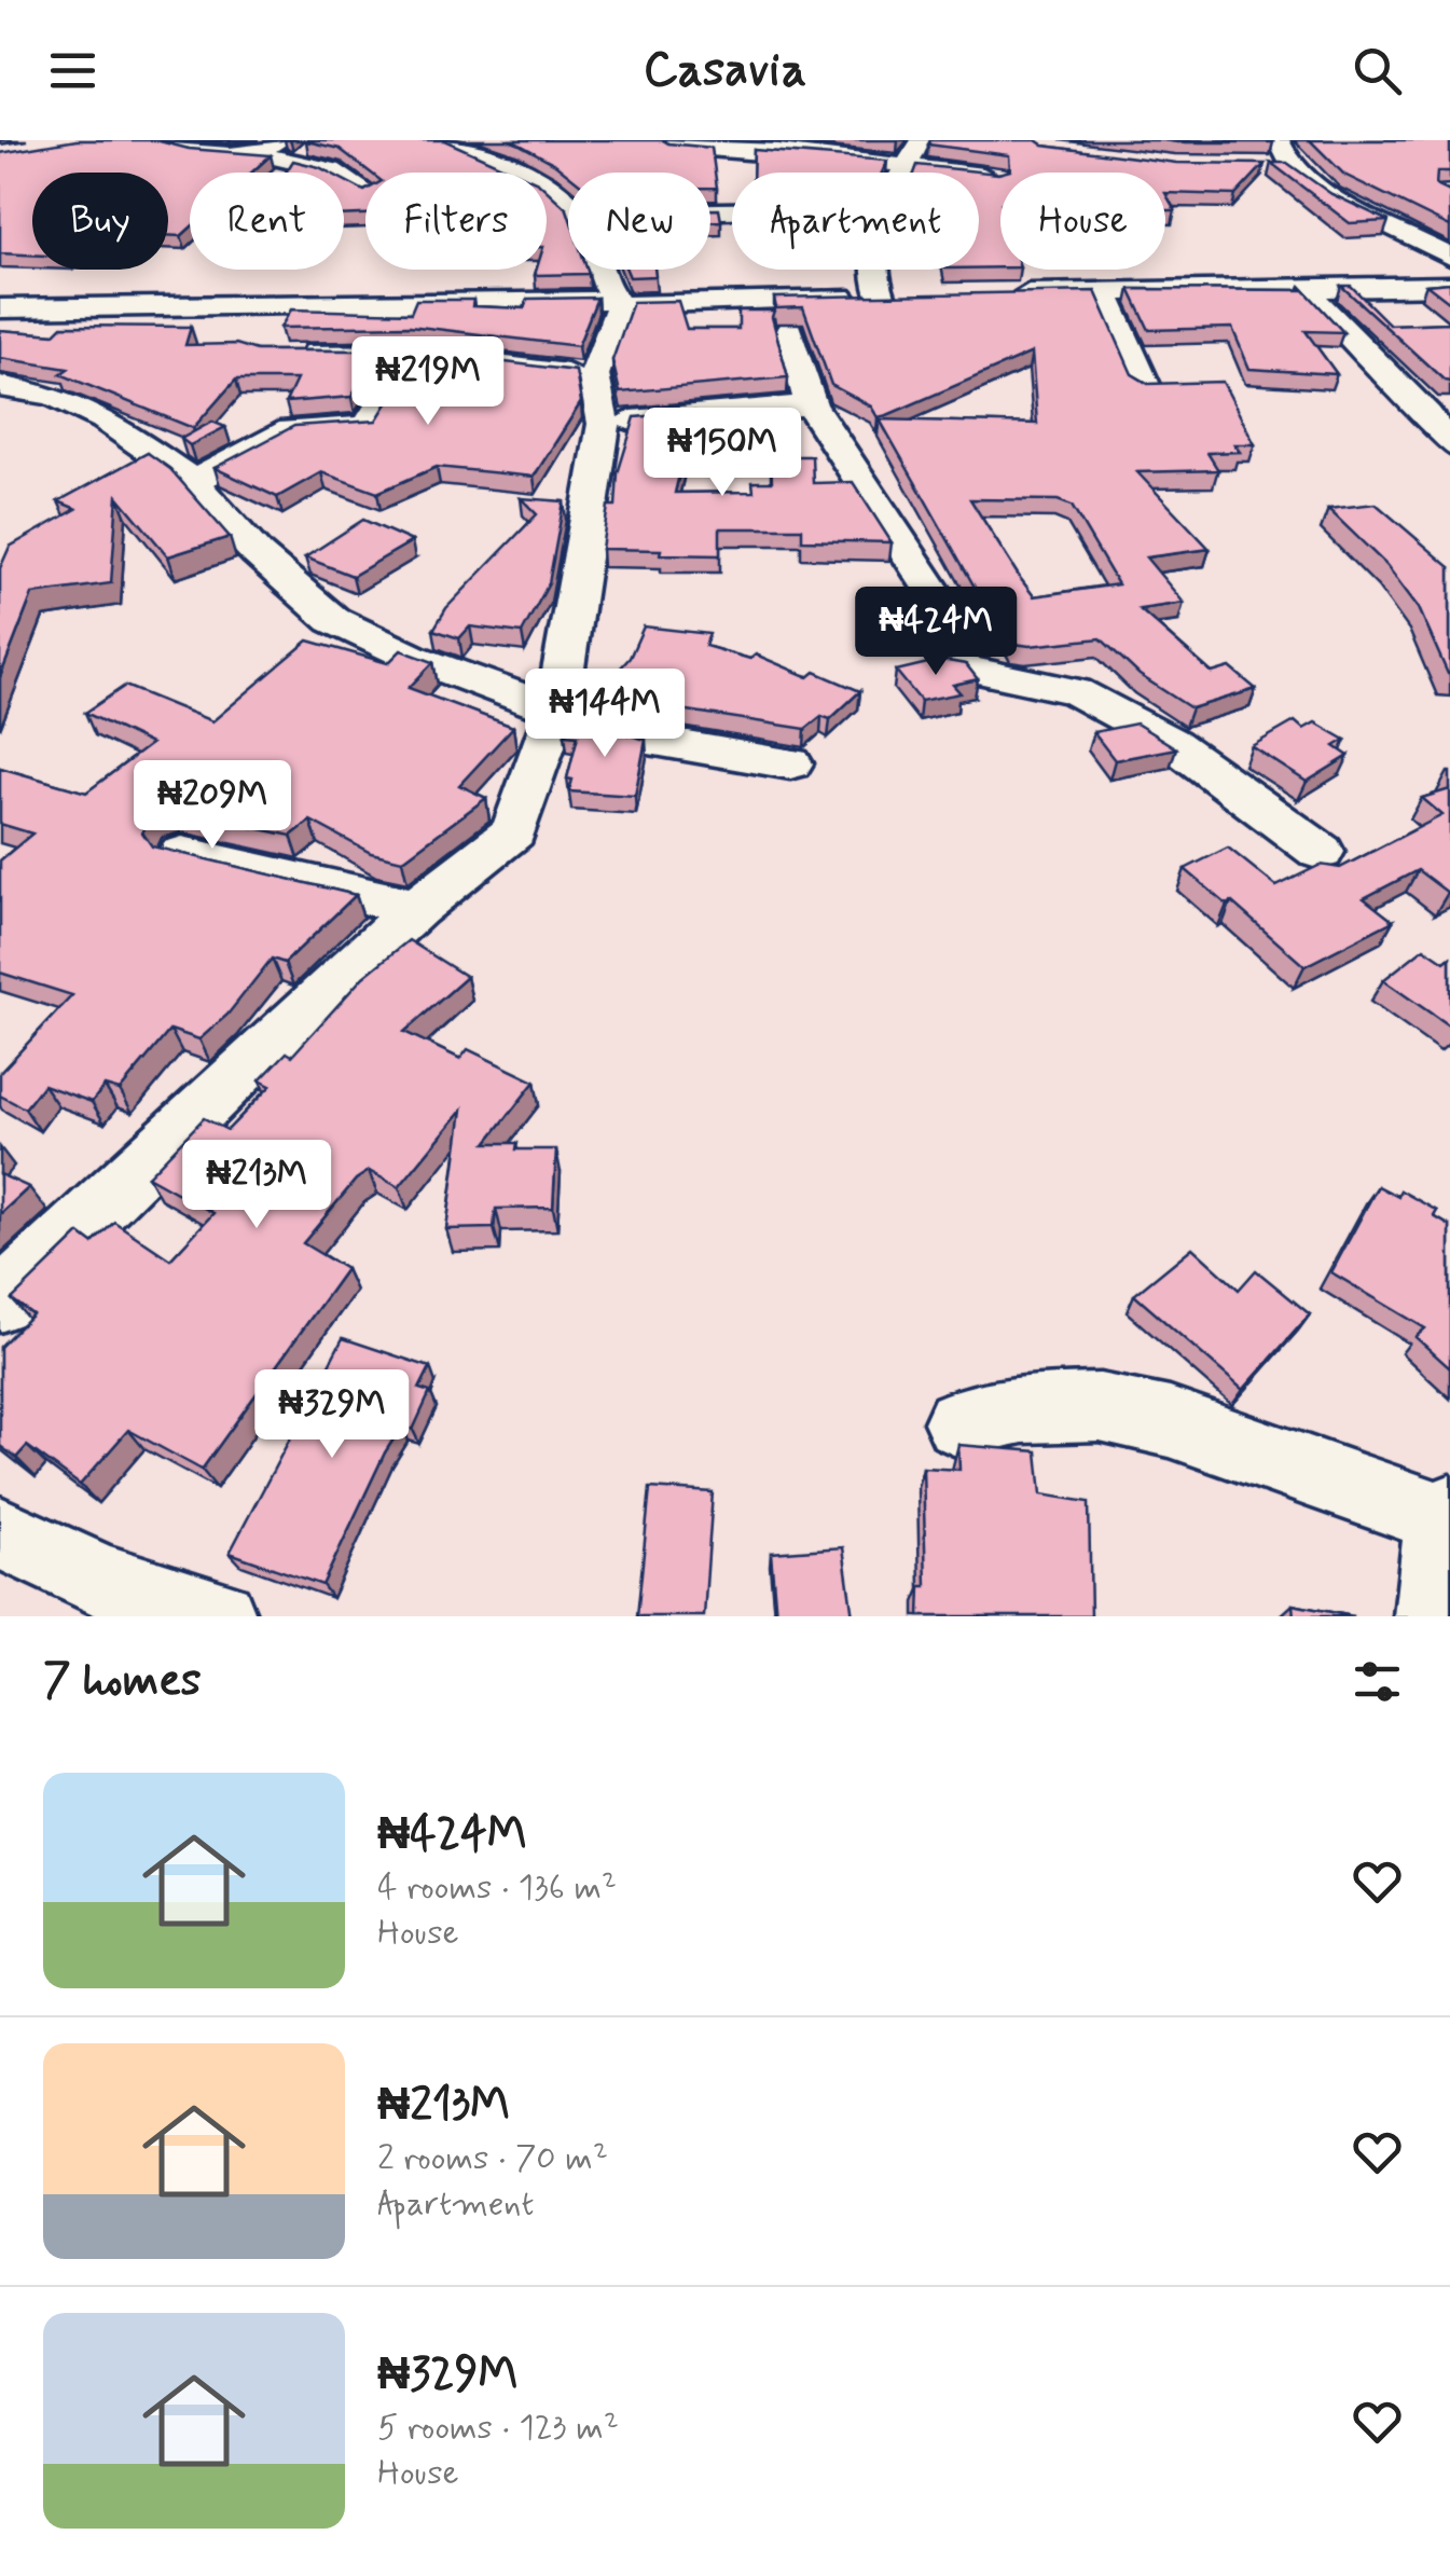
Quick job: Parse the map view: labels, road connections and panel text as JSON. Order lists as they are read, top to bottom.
{
  "page": {
    "header": "Casavia",
    "chip": [
      "Buy",
      "Rent",
      "Filters",
      "New",
      "Apartment",
      "House"
    ],
    "price": [
      "₦219M",
      "₦150M",
      "₦424M",
      "₦144M",
      "₦209M",
      "₦213M",
      "₦329M"
    ],
    "heading": "7 homes",
    "list": [
      {
        "name": "₦424M",
        "note": "4 rooms · 136 m² · House"
      },
      {
        "name": "₦213M",
        "note": "2 rooms · 70 m² · Apartment"
      },
      {
        "name": "₦329M",
        "note": "5 rooms · 123 m² · House"
      }
    ]
  }
}
